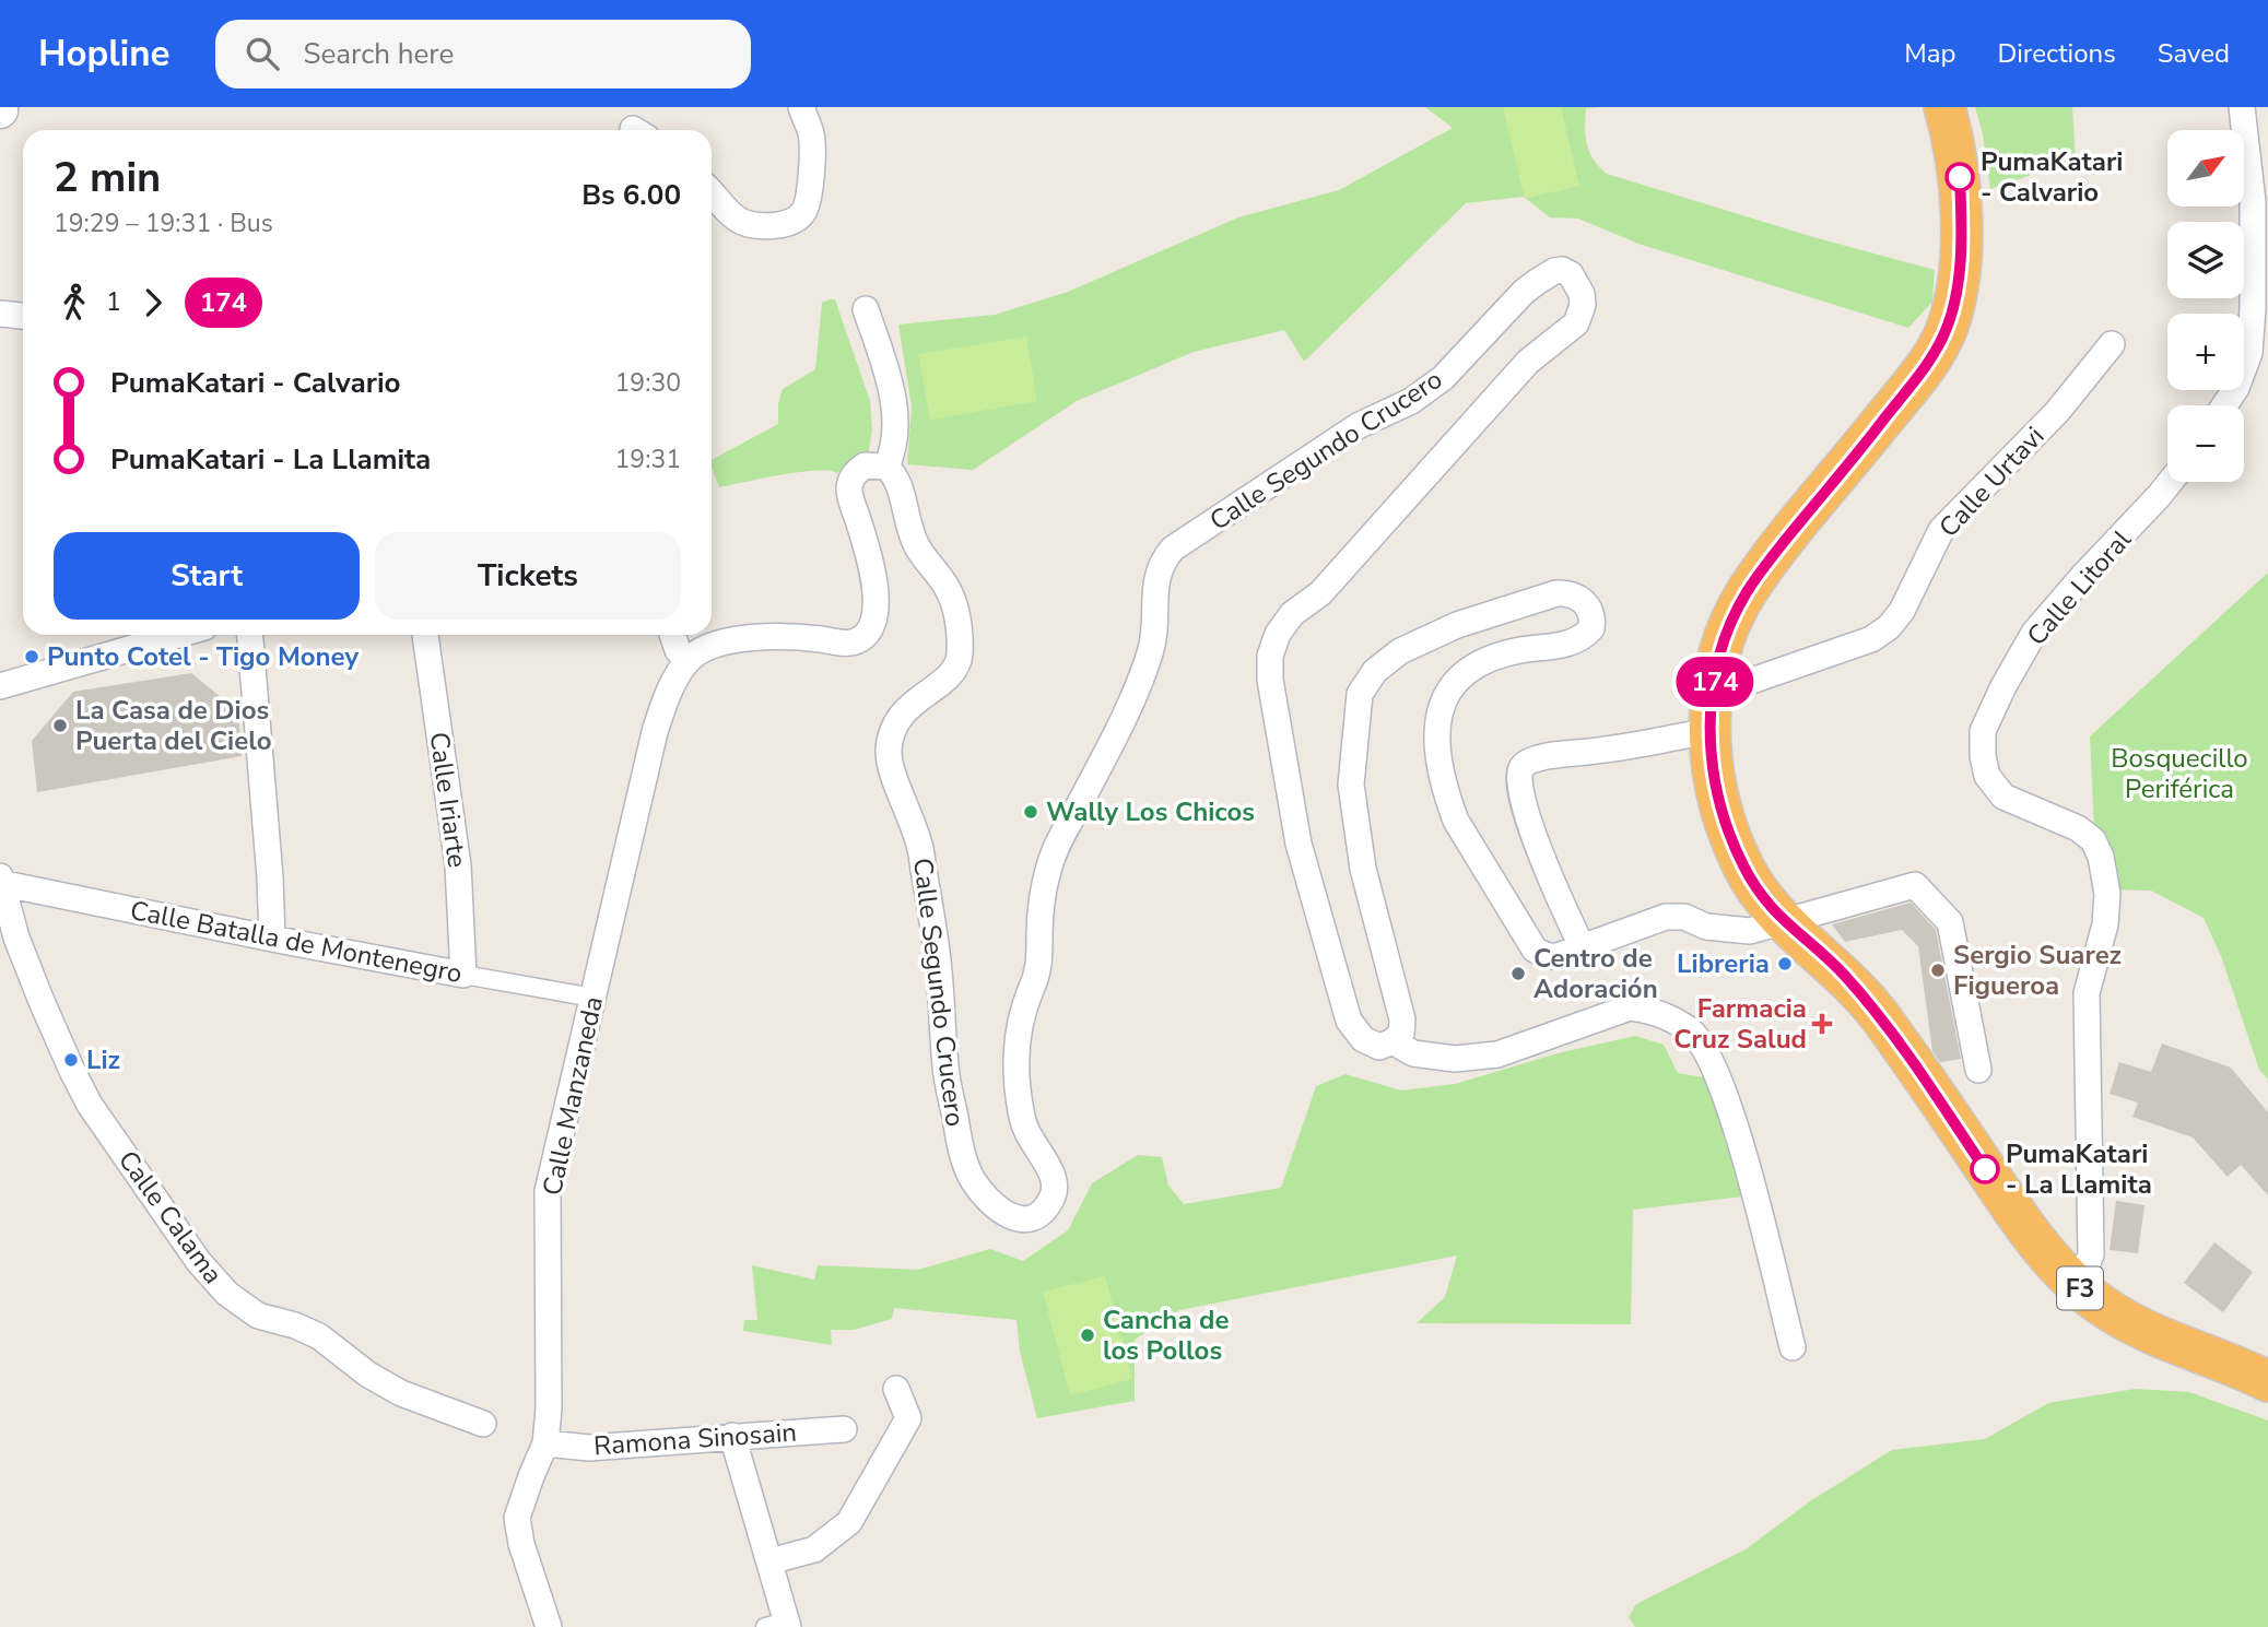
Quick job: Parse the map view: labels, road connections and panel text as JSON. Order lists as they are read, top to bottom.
{
  "streets": {
    "highway": ["F3"],
    "street": [
      "Calle Segundo Crucero",
      "Calle Urtavi",
      "Calle Litoral",
      "Calle Iriarte",
      "Calle Batalla de Montenegro",
      "Calle Manzaneda",
      "Calle Calama",
      "Ramona Sinosain"
    ]
  },
  "crossings": [
    ["Calle Urtavi", "F3"],
    ["Calle Litoral", "F3"],
    ["Calle Iriarte", "Calle Batalla de Montenegro"],
    ["Calle Batalla de Montenegro", "Calle Manzaneda"],
    ["Calle Batalla de Montenegro", "Calle Calama"],
    ["Calle Manzaneda", "Ramona Sinosain"]
  ],
  "parks": ["Bosquecillo Periférica"],
  "places": {
    "other": [
      "PumaKatari - Calvario",
      "Punto Cotel - Tigo Money",
      "La Casa de Dios Puerta del Cielo",
      "Wally Los Chicos",
      "Libreria",
      "Sergio Suarez Figueroa",
      "Centro de Adoración",
      "Liz",
      "PumaKatari - La Llamita",
      "Cancha de los Pollos"
    ],
    "health": ["Farmacia Cruz Salud"]
  },
  "lines": ["bus line 174"],
  "north": "top right",
  "page": {
    "header": "Hopline",
    "search": "Search here",
    "nav": ["Map", "Directions", "Saved"],
    "on_map": "174",
    "map_buttons": ["+", "−"],
    "heading": ["2 min", "19:29 – 19:31 · Bus", "Bs 6.00"],
    "legs": ["1", "174"],
    "list": [
      {
        "name": "PumaKatari - Calvario",
        "value": "19:30"
      },
      {
        "name": "PumaKatari - La Llamita",
        "value": "19:31"
      }
    ],
    "buttons": ["Start", "Tickets"]
  }
}
